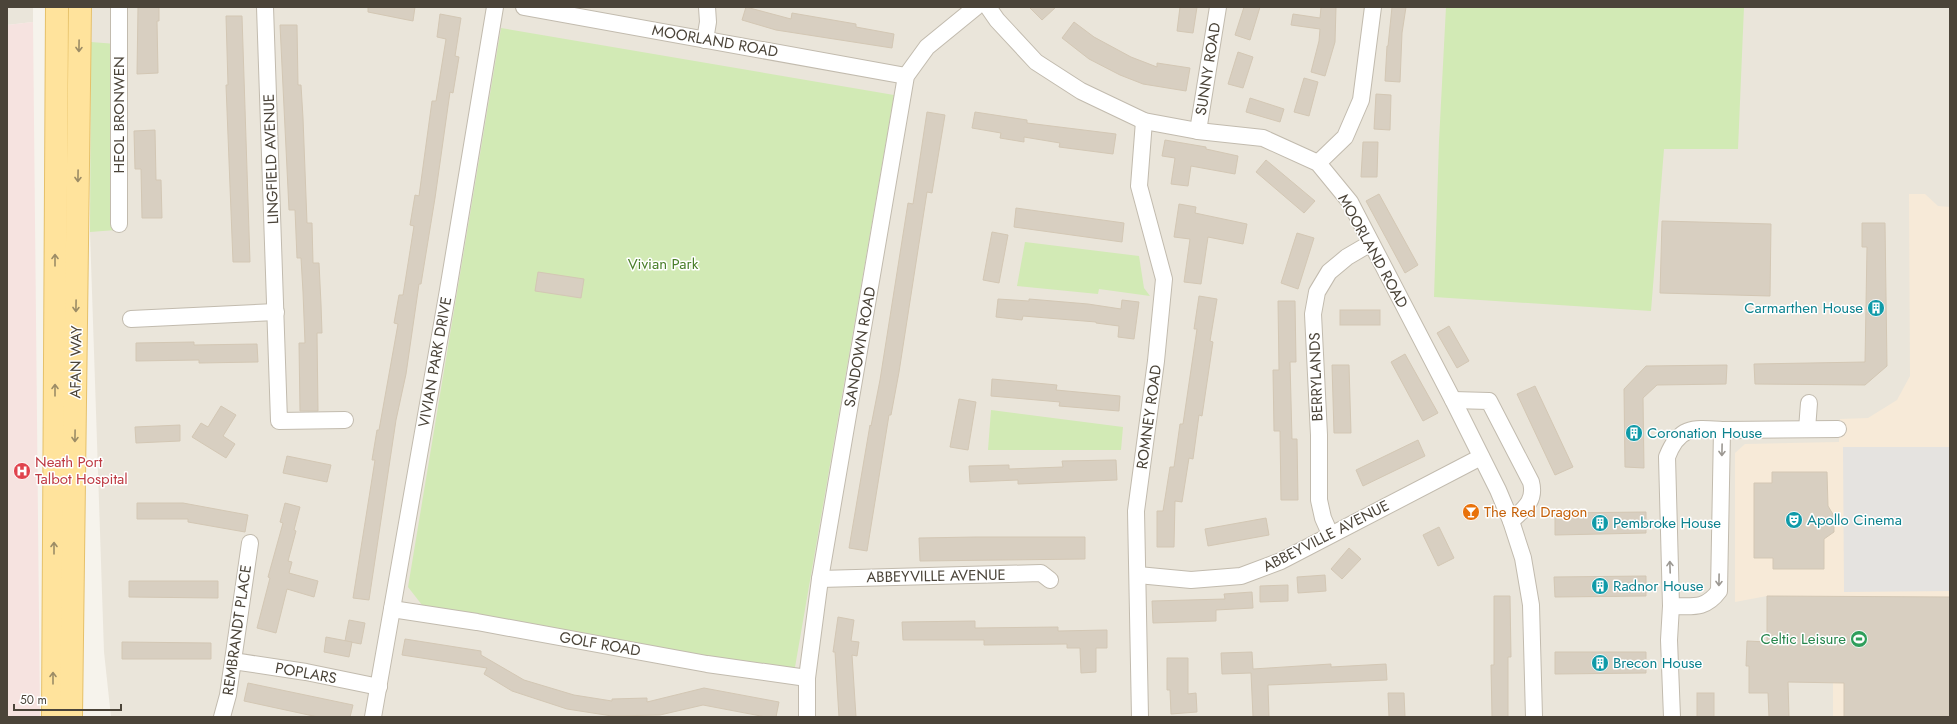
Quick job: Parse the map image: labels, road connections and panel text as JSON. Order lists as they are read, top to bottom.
{
  "streets": {
    "main road": ["AFAN WAY"],
    "street": [
      "MOORLAND ROAD",
      "SUNNY ROAD",
      "HEOL BRONWEN",
      "LINGFIELD AVENUE",
      "SANDOWN ROAD",
      "VIVIAN PARK DRIVE",
      "BERRYLANDS",
      "ROMNEY ROAD",
      "ABBEYVILLE AVENUE",
      "REMBRANDT PLACE",
      "GOLF ROAD",
      "POPLARS"
    ]
  },
  "crossings": [
    ["MOORLAND ROAD", "SUNNY ROAD"],
    ["MOORLAND ROAD", "SANDOWN ROAD"],
    ["MOORLAND ROAD", "BERRYLANDS"],
    ["MOORLAND ROAD", "ROMNEY ROAD"],
    ["MOORLAND ROAD", "ABBEYVILLE AVENUE"],
    ["SANDOWN ROAD", "ABBEYVILLE AVENUE"],
    ["SANDOWN ROAD", "GOLF ROAD"],
    ["VIVIAN PARK DRIVE", "GOLF ROAD"],
    ["VIVIAN PARK DRIVE", "POPLARS"],
    ["BERRYLANDS", "ABBEYVILLE AVENUE"],
    ["ROMNEY ROAD", "ABBEYVILLE AVENUE"],
    ["REMBRANDT PLACE", "POPLARS"]
  ],
  "parks": ["Vivian Park"],
  "places": {
    "building": [
      "Carmarthen House",
      "Coronation House",
      "Pembroke House",
      "Radnor House",
      "Brecon House"
    ],
    "hospital": ["Neath Port Talbot Hospital"],
    "bar": ["The Red Dragon"],
    "theatre": ["Apollo Cinema"],
    "sports": ["Celtic Leisure"]
  },
  "scale_bar": "50 m"
}
